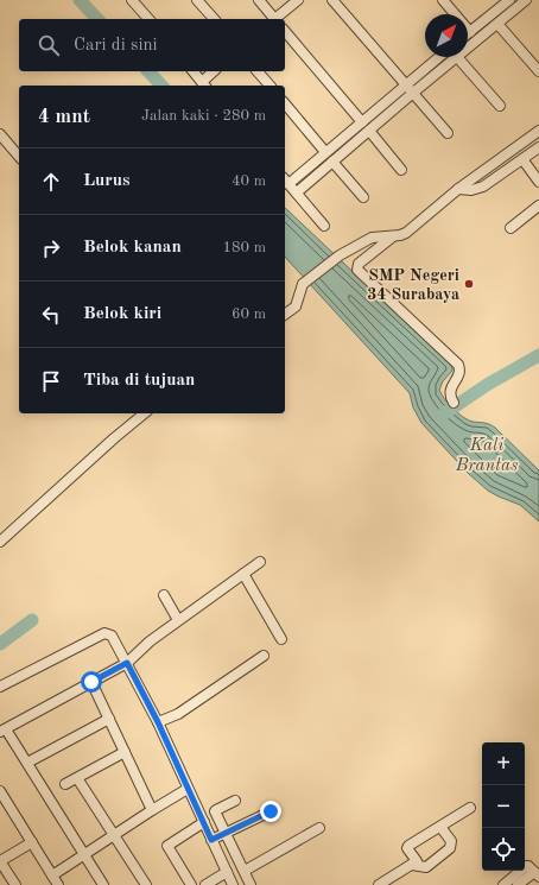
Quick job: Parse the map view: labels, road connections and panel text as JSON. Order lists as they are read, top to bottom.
{
  "water": ["Kali Brantas"],
  "places": ["SMP Negeri 34 Surabaya"],
  "north": "top right",
  "page": {
    "search": "Cari di sini",
    "heading": ["4 mnt", "Jalan kaki · 280 m"],
    "list": [
      ["Lurus", "40 m"],
      ["Belok kanan", "180 m"],
      ["Belok kiri", "60 m"],
      "Tiba di tujuan"
    ],
    "map_buttons": ["+", "−"]
  }
}
